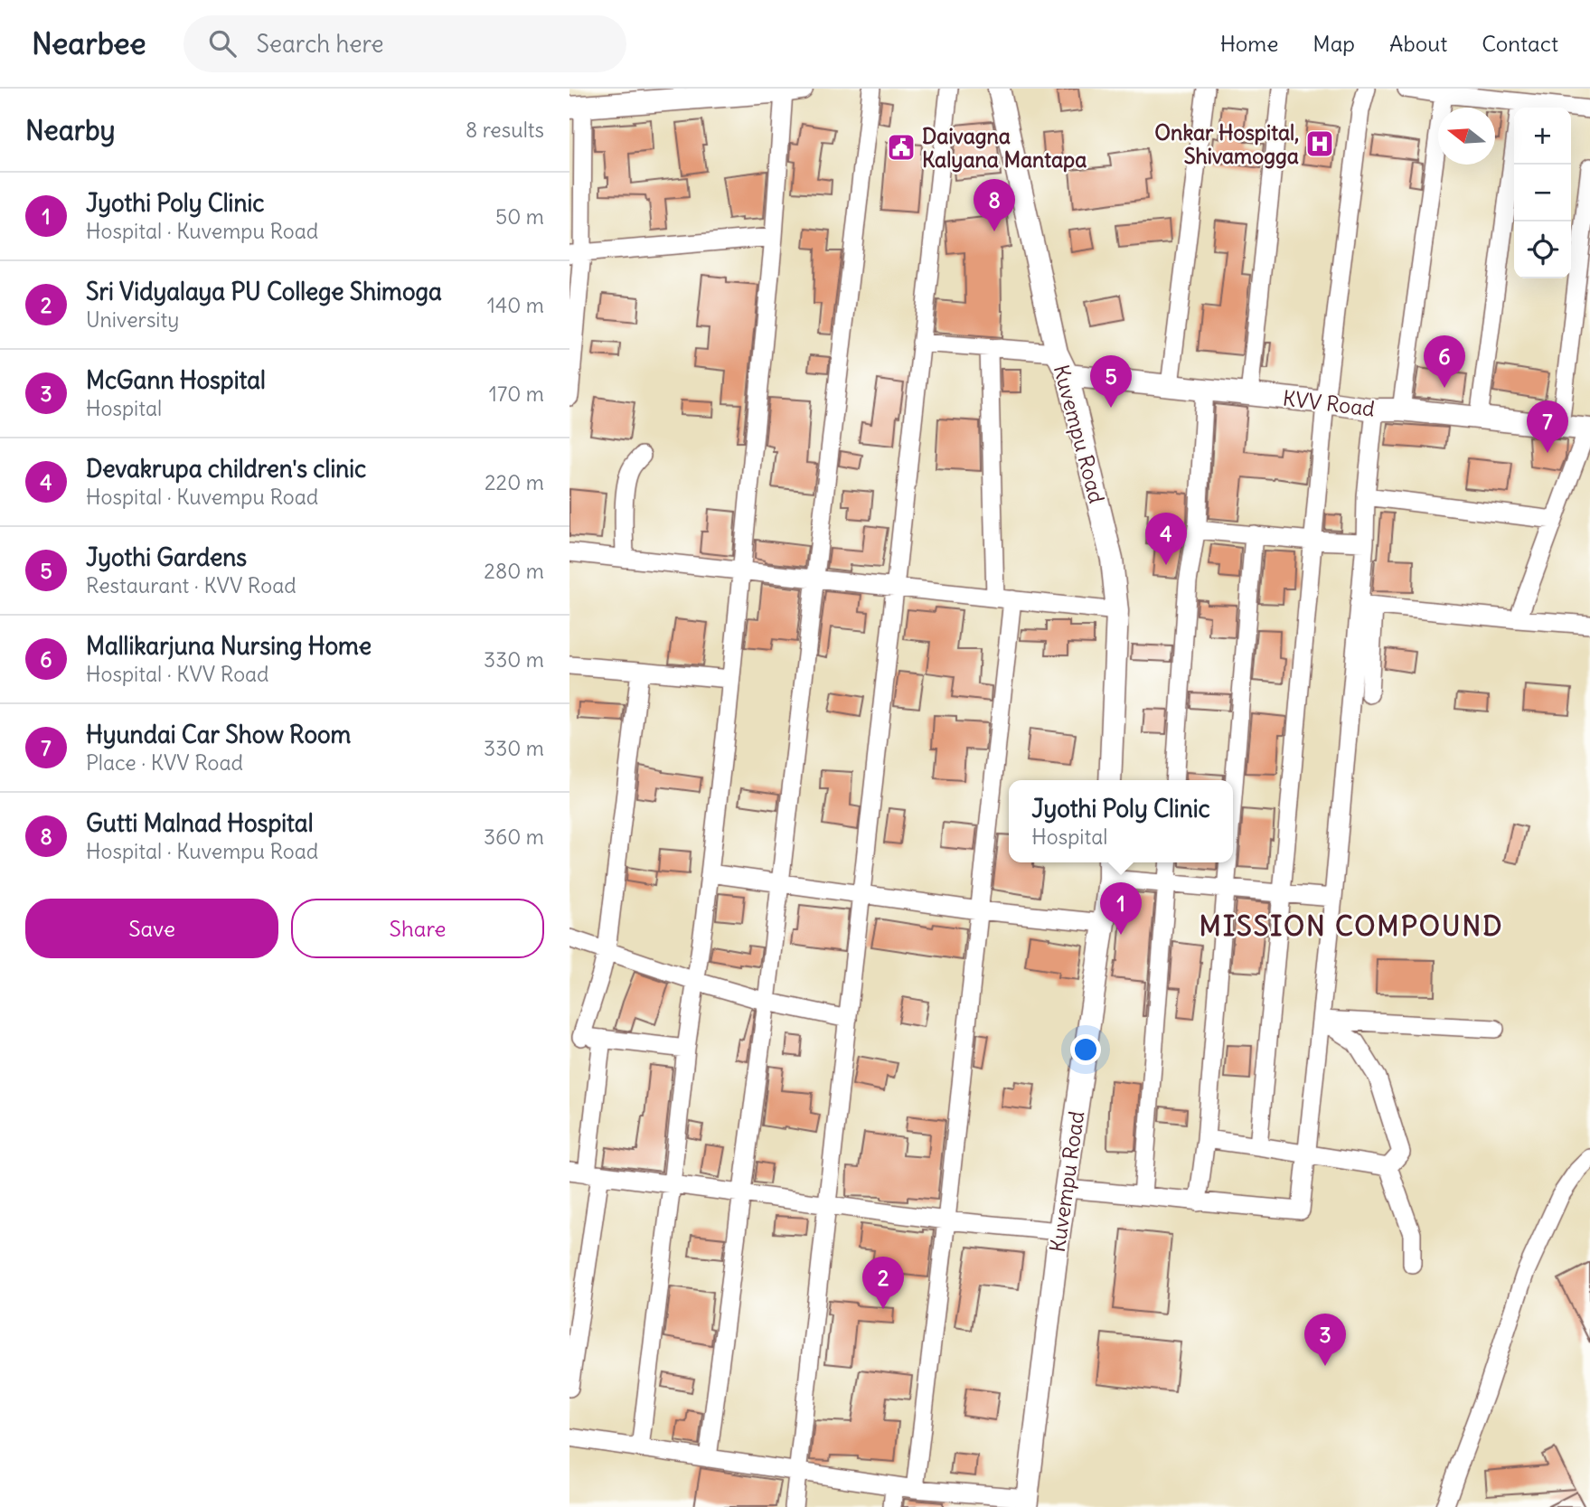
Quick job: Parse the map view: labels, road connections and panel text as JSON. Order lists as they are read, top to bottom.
{
  "streets": {
    "main road": ["KVV Road", "Kuvempu Road"]
  },
  "crossings": [
    ["KVV Road", "Kuvempu Road"]
  ],
  "districts": ["MISSION COMPOUND"],
  "places": {
    "hospital": ["Onkar Hospital, Shivamogga"],
    "public building": ["Daivagna Kalyana Mantapa"]
  },
  "north": "left",
  "page": {
    "header": "Nearbee",
    "search": "Search here",
    "nav": [
      "Home",
      "Map",
      "About",
      "Contact"
    ],
    "heading": ["Nearby", "8 results"],
    "map_buttons": ["+", "−"],
    "list": [
      {
        "mark": "1",
        "name": "Jyothi Poly Clinic",
        "note": "Hospital · Kuvempu Road",
        "value": "50 m"
      },
      {
        "mark": "2",
        "name": "Sri Vidyalaya PU College Shimoga",
        "note": "University",
        "value": "140 m"
      },
      {
        "mark": "3",
        "name": "McGann Hospital",
        "note": "Hospital",
        "value": "170 m"
      },
      {
        "mark": "4",
        "name": "Devakrupa children's clinic",
        "note": "Hospital · Kuvempu Road",
        "value": "220 m"
      },
      {
        "mark": "5",
        "name": "Jyothi Gardens",
        "note": "Restaurant · KVV Road",
        "value": "280 m"
      },
      {
        "mark": "6",
        "name": "Mallikarjuna Nursing Home",
        "note": "Hospital · KVV Road",
        "value": "330 m"
      },
      {
        "mark": "7",
        "name": "Hyundai Car Show Room",
        "note": "Place · KVV Road",
        "value": "330 m"
      },
      {
        "mark": "8",
        "name": "Gutti Malnad Hospital",
        "note": "Hospital · Kuvempu Road",
        "value": "360 m"
      }
    ],
    "pins": [
      "8",
      "6",
      "5",
      "7",
      "4",
      "1",
      "2",
      "3"
    ],
    "popup": ["Jyothi Poly Clinic", "Hospital"],
    "buttons": ["Save", "Share"]
  }
}
